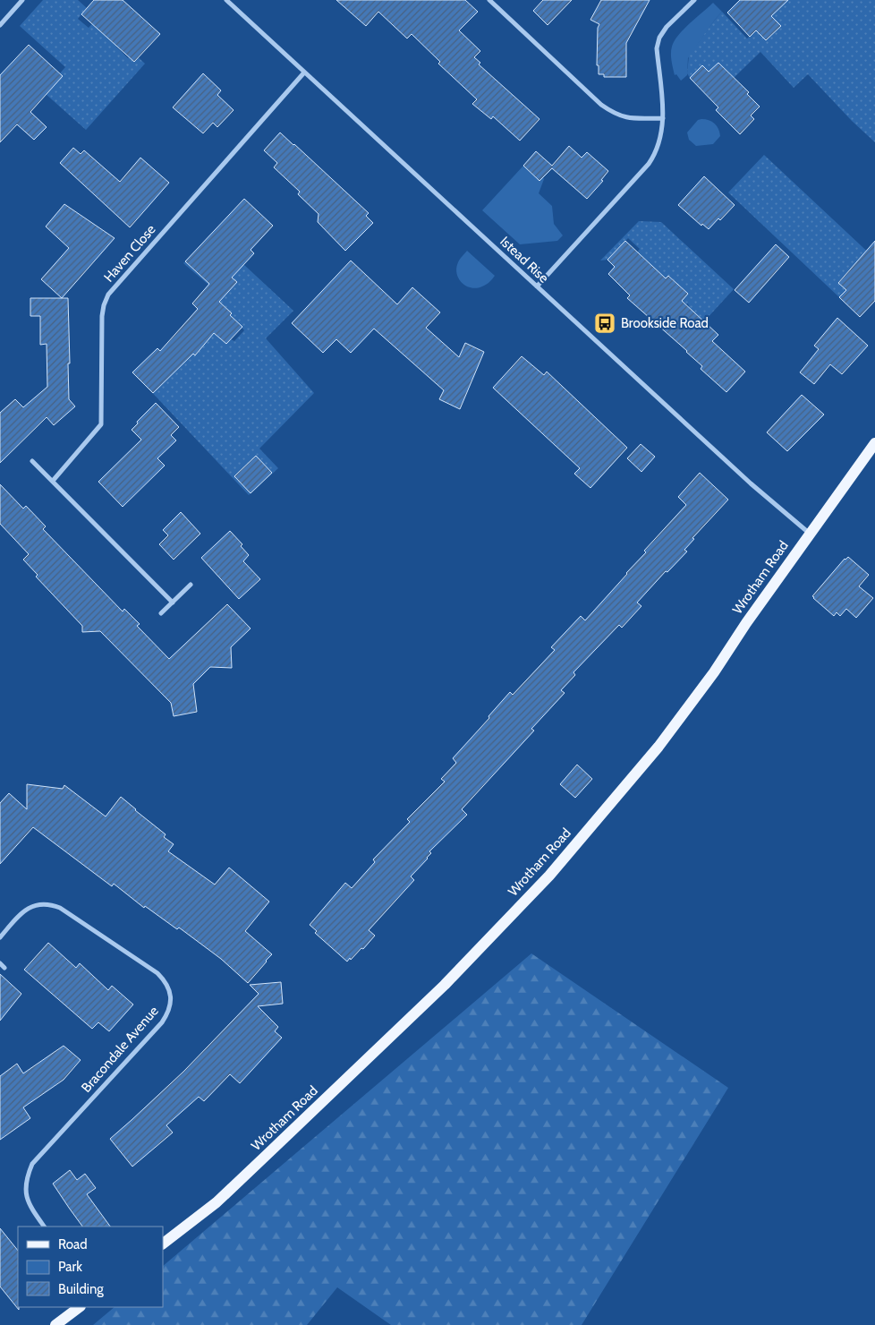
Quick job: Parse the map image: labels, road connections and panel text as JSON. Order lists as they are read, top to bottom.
{
  "streets": {
    "main road": ["Wrotham Road"],
    "street": ["Haven Close", "Istead Rise", "Bracondale Avenue"]
  },
  "crossings": [
    ["Haven Close", "Istead Rise"],
    ["Istead Rise", "Wrotham Road"]
  ],
  "places": {
    "bus stop": ["Brookside Road"]
  },
  "legend": ["Road", "Park", "Building"]
}
